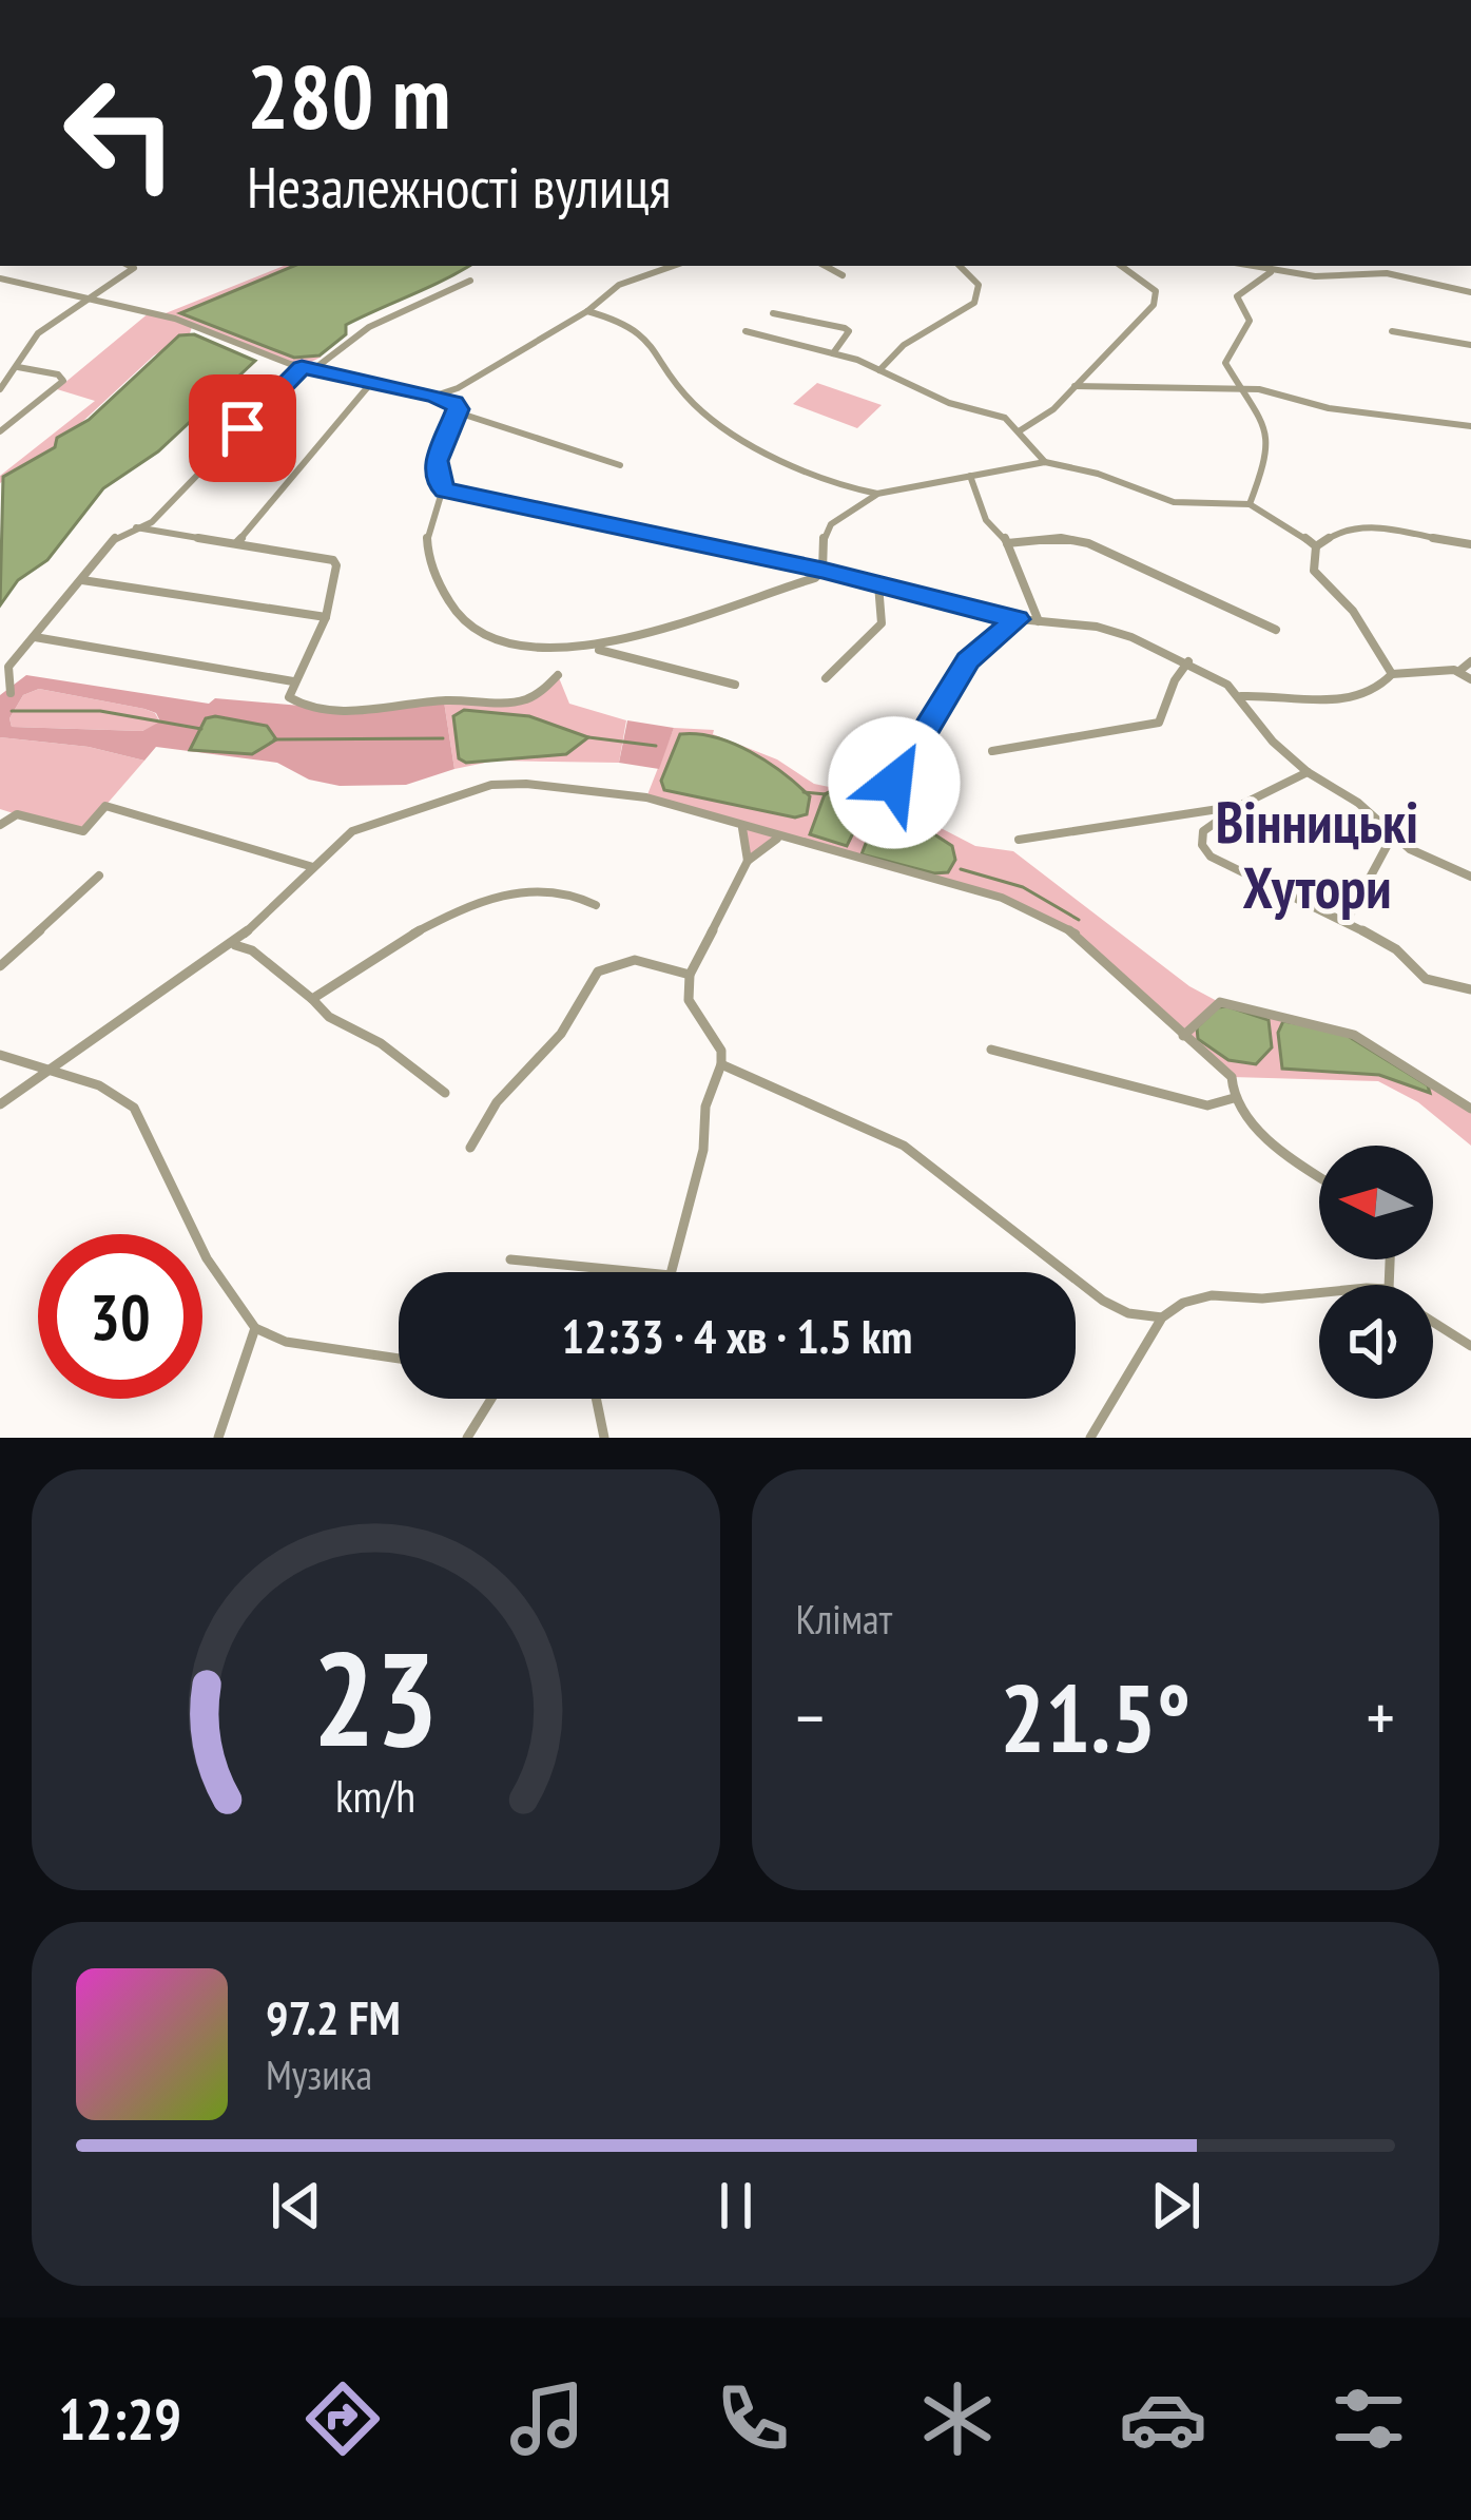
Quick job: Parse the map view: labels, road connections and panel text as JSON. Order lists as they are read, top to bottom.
{
  "districts": ["Вінницькі Хутори"],
  "north": "left",
  "page": {
    "turn": ["280 m", "Незалежності вулиця"],
    "limit": "30",
    "trip": "12:33 · 4 хв · 1.5 km",
    "tile": "Клімат",
    "heat": ["−", "21.5°", "+"],
    "song": ["97.2 FM", "Музика"],
    "tabs": "12:29",
    "gauge": ["23", "km/h"]
  }
}
